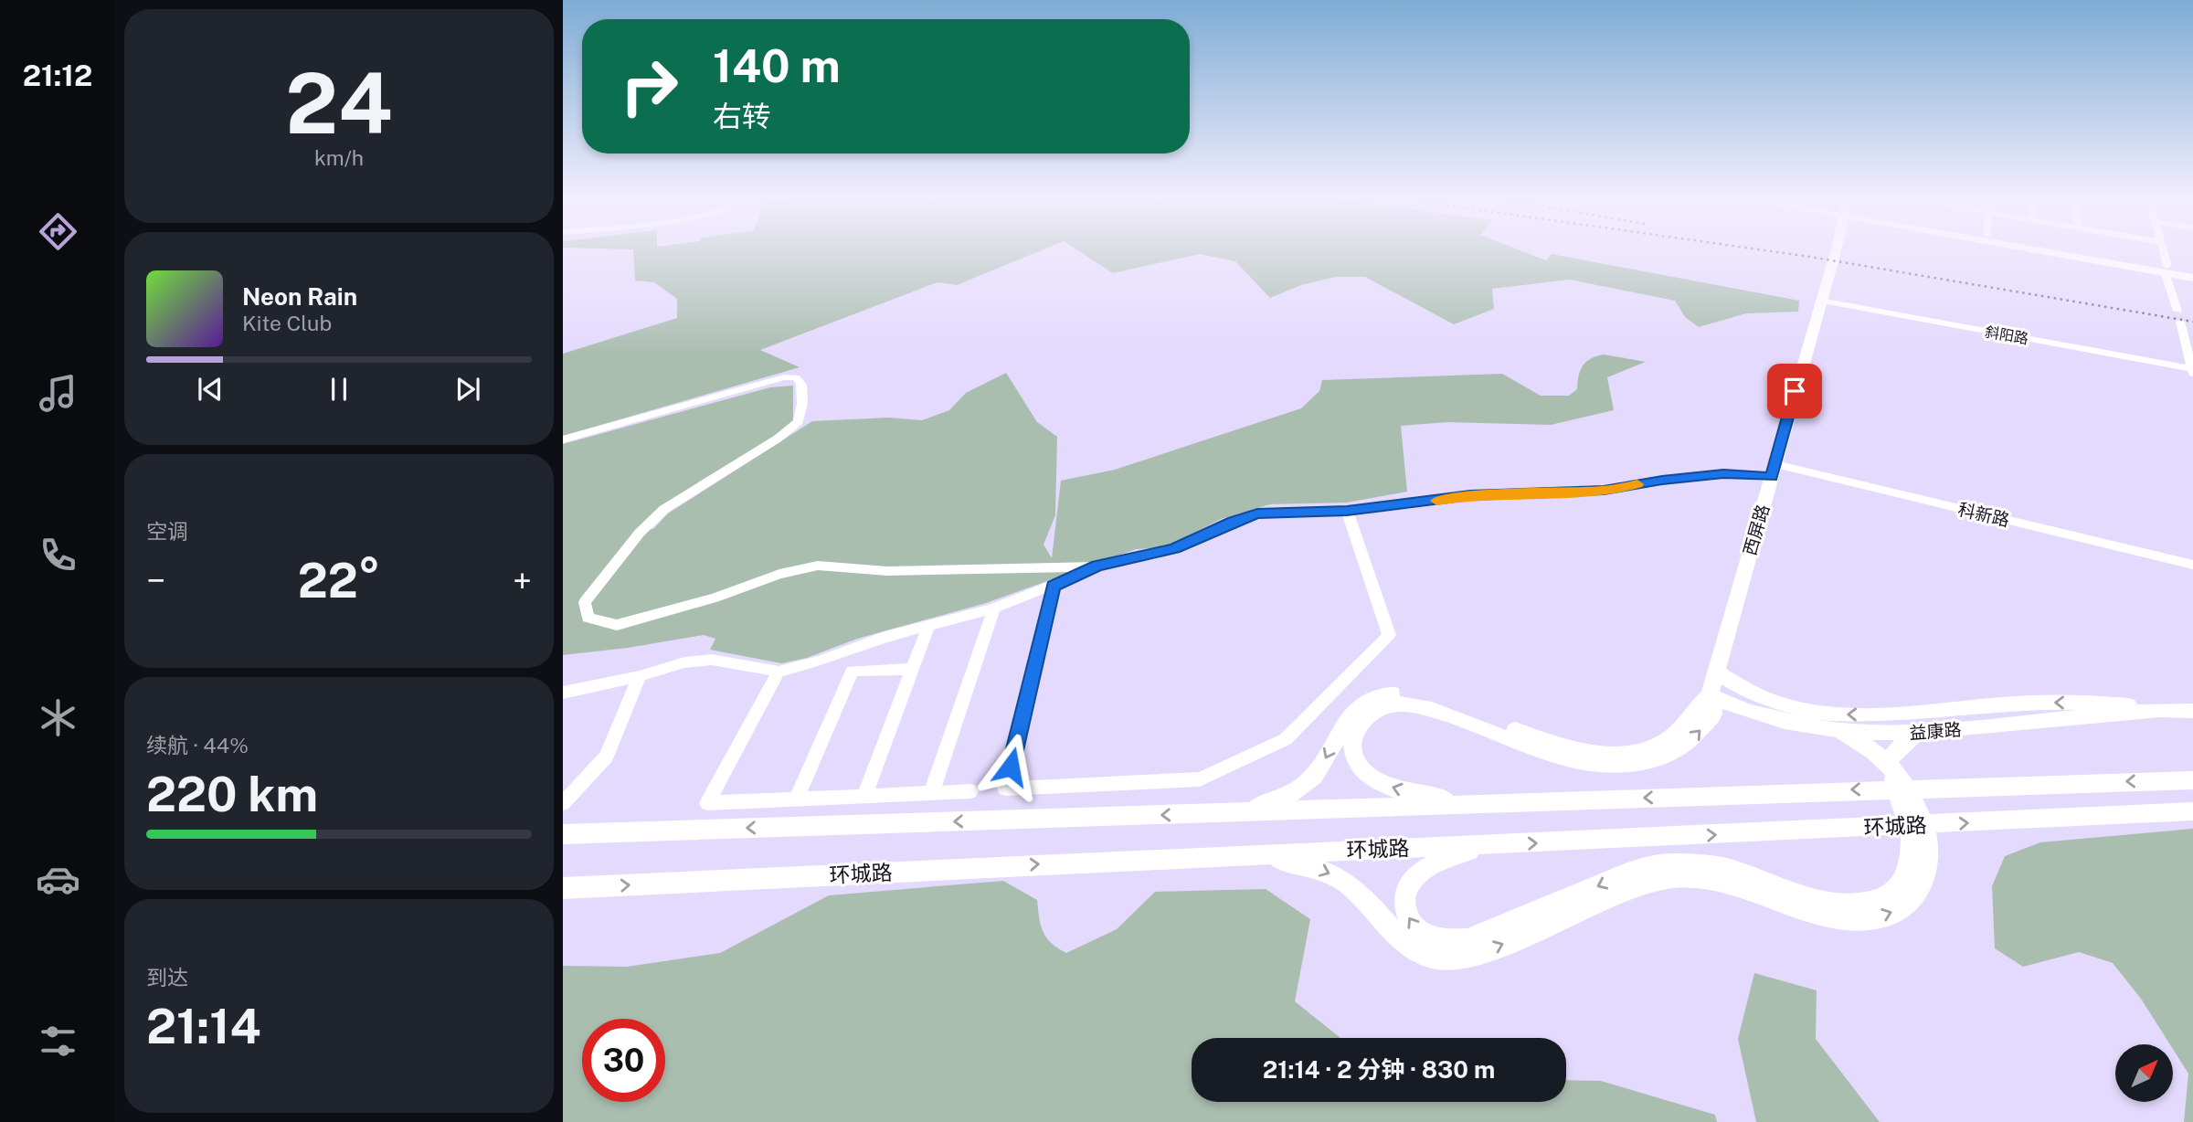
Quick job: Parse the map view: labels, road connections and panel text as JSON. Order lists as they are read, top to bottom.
{
  "streets": {
    "main road": ["西屏路", "益康路", "环城路"],
    "street": ["斜阳路", "科新路"]
  },
  "crossings": [
    ["斜阳路", "西屏路"],
    ["科新路", "西屏路"],
    ["西屏路", "益康路"],
    ["西屏路", "环城路"]
  ],
  "north": "top right",
  "page": {
    "tabs": "21:12",
    "tile": [
      ["24", "km/h"],
      "空调",
      ["续航 · 44%", "220 km"],
      ["到达", "21:14"]
    ],
    "turn": ["140 m", "右转"],
    "song": ["Neon Rain", "Kite Club"],
    "heat": ["−", "22°", "+"],
    "limit": "30",
    "trip": "21:14 · 2 分钟 · 830 m"
  }
}
